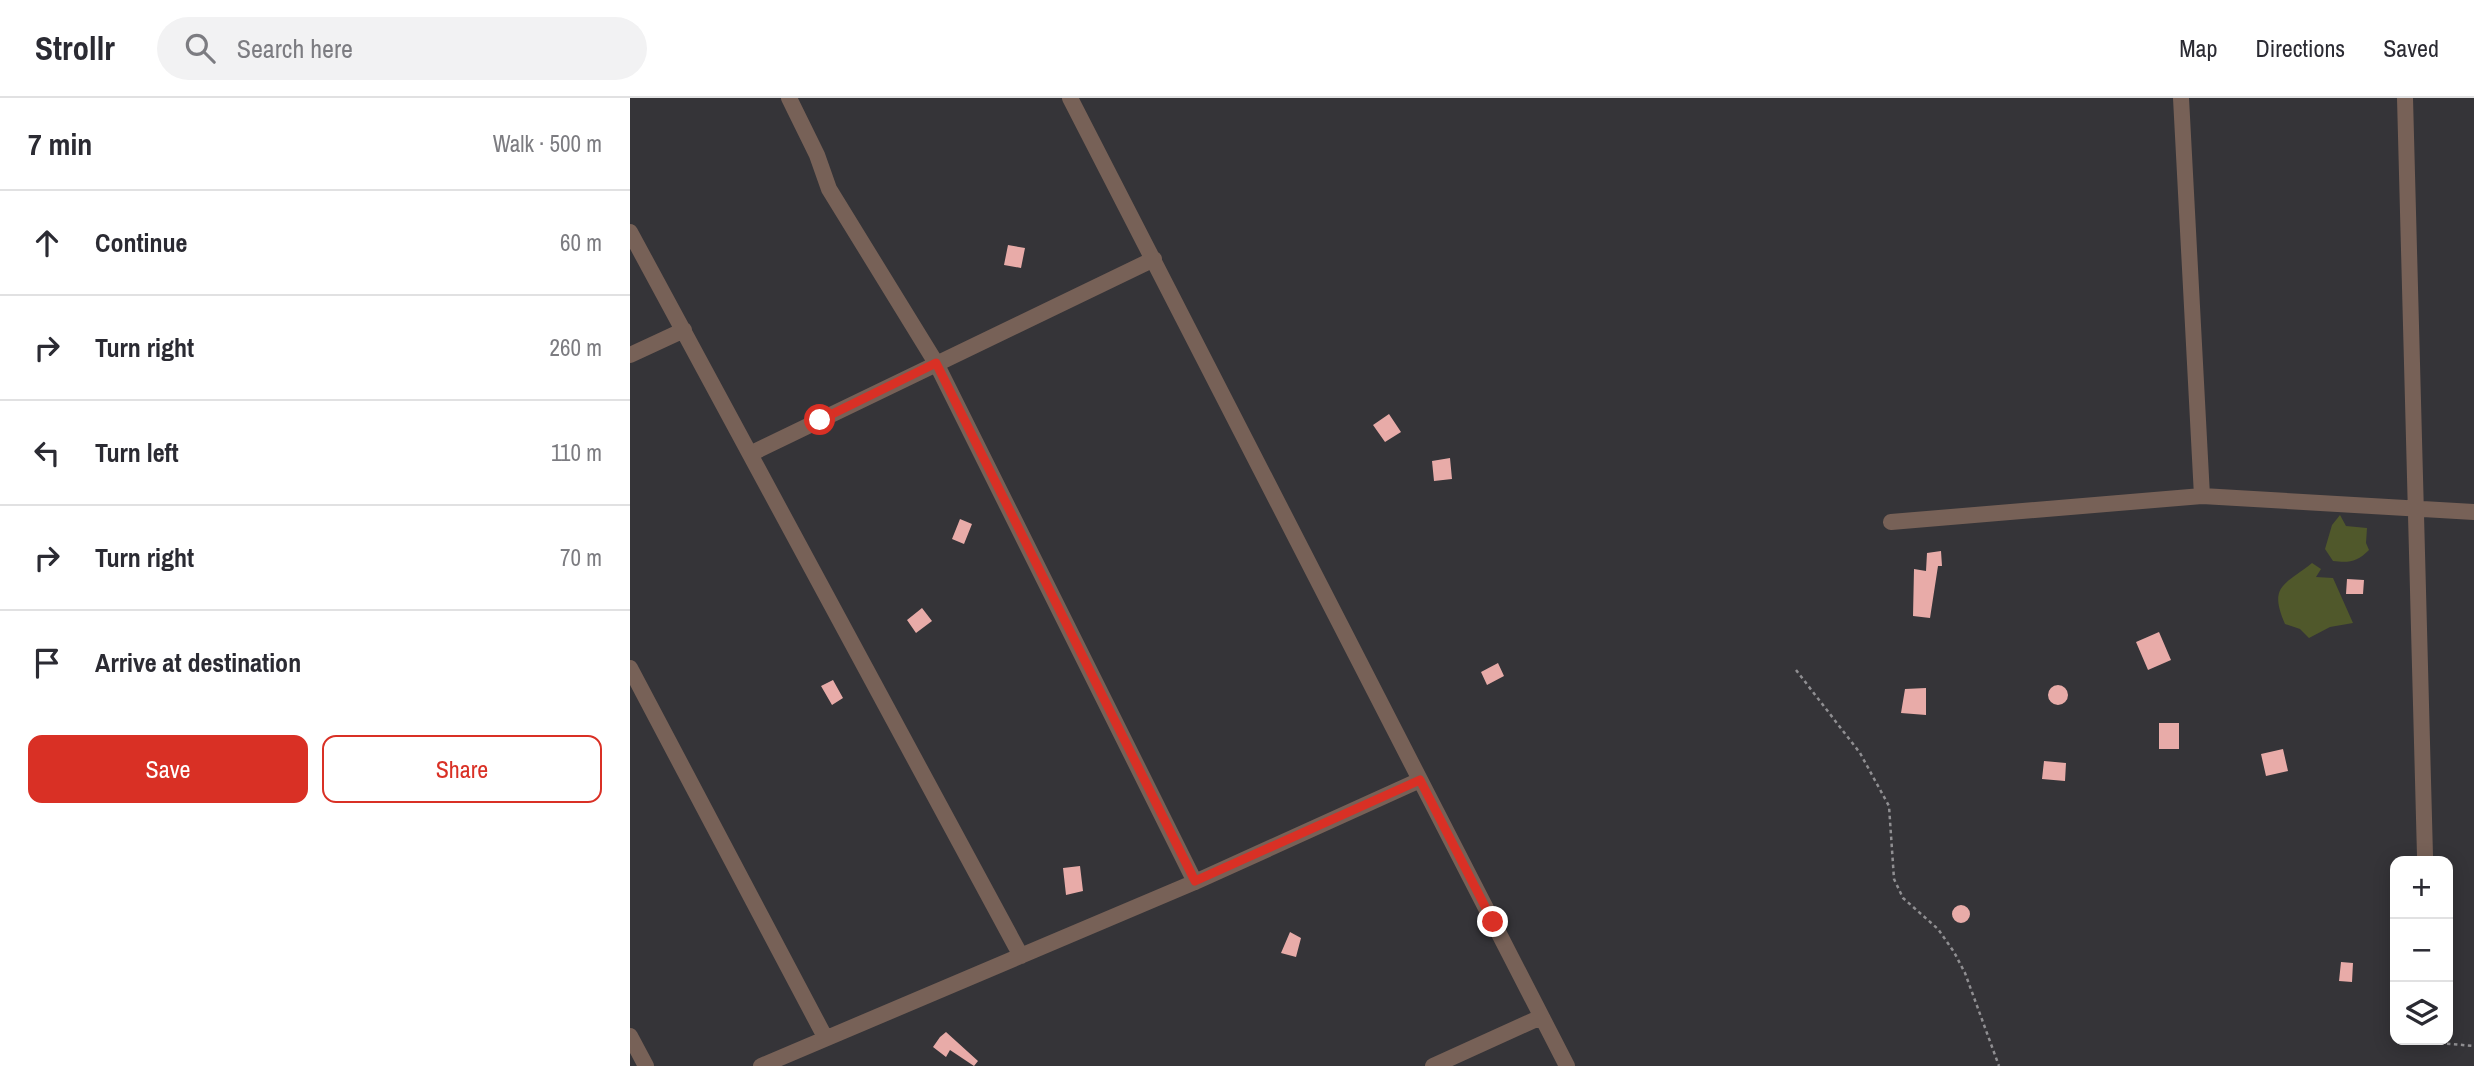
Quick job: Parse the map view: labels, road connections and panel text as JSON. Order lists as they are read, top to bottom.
{
  "page": {
    "header": "Strollr",
    "search": "Search here",
    "nav": ["Map", "Directions", "Saved"],
    "heading": ["7 min", "Walk · 500 m"],
    "list": [
      ["Continue", "60 m"],
      ["Turn right", "260 m"],
      ["Turn left", "110 m"],
      ["Turn right", "70 m"],
      "Arrive at destination"
    ],
    "buttons": ["Save", "Share"],
    "map_buttons": ["+", "−"]
  }
}
